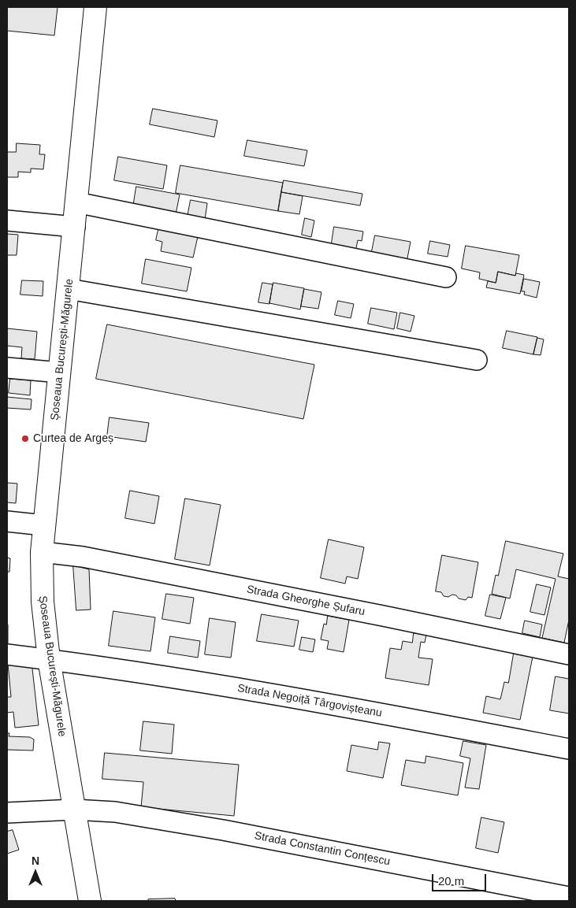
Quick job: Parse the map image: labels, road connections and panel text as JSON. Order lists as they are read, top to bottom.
{
  "streets": {
    "main road": ["Șoseaua București-Măgurele"],
    "street": ["Strada Gheorghe Șufaru", "Strada Negoiță Târgovișteanu", "Strada Constantin Conțescu"]
  },
  "crossings": [
    ["Șoseaua București-Măgurele", "Strada Gheorghe Șufaru"],
    ["Șoseaua București-Măgurele", "Strada Negoiță Târgovișteanu"],
    ["Șoseaua București-Măgurele", "Strada Constantin Conțescu"]
  ],
  "places": ["Curtea de Argeș"],
  "scale_bar": "20 m",
  "north": "top"
}
